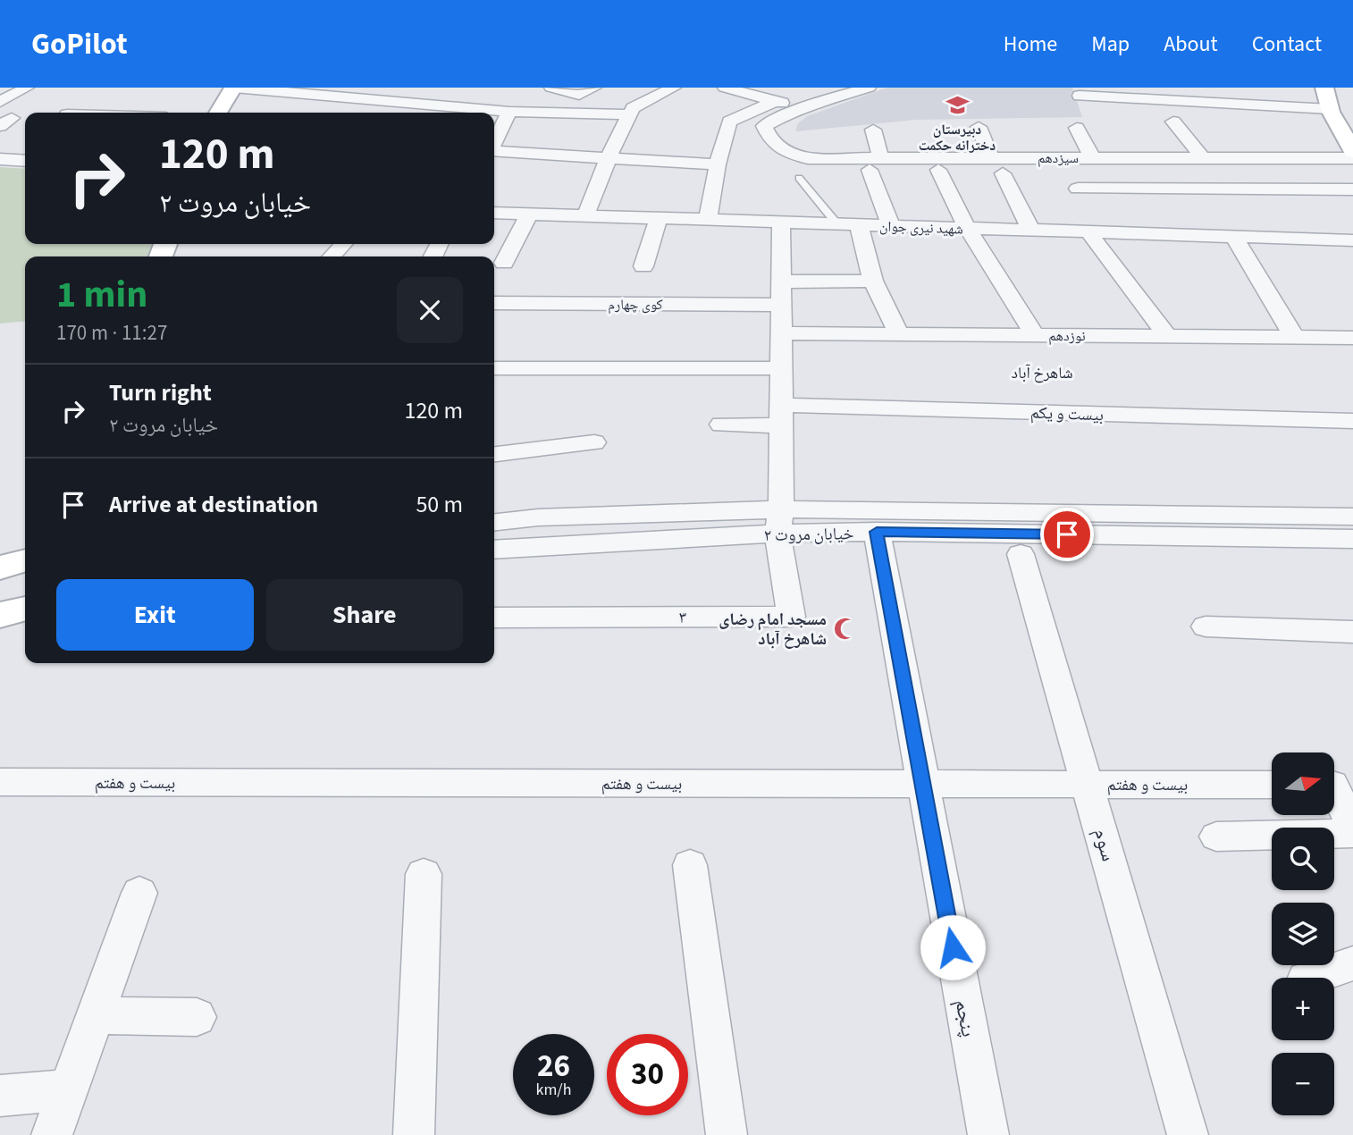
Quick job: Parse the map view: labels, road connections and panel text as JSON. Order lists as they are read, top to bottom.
{
  "streets": {
    "street": [
      "سیزدهم",
      "شهید نیری جوان",
      "کوی چهارم",
      "نوزدهم",
      "بیست و یکم",
      "خیابان مروت ۲",
      "۳",
      "بیست و هفتم",
      "سوم",
      "پنجم"
    ]
  },
  "crossings": [
    ["خیابان مروت ۲", "۳"],
    ["خیابان مروت ۲", "پنجم"],
    ["بیست و هفتم", "سوم"],
    ["بیست و هفتم", "پنجم"]
  ],
  "districts": ["شاهرخ آباد"],
  "places": {
    "school or university": ["دبیرستان دخترانه حکمت"],
    "mosque": ["مسجد امام رضای شاهرخ آباد"]
  },
  "north": "right",
  "page": {
    "header": "GoPilot",
    "nav": [
      "Home",
      "Map",
      "About",
      "Contact"
    ],
    "turn": ["120 m", "خیابان مروت ۲"],
    "heading": ["1 min", "170 m · 11:27"],
    "list": [
      {
        "name": "Turn right",
        "note": "خیابان مروت ۲",
        "value": "120 m"
      },
      {
        "name": "Arrive at destination",
        "value": "50 m"
      }
    ],
    "buttons": ["Exit", "Share"],
    "map_buttons": ["+", "−"],
    "speed": "26 km/h",
    "limit": "30"
  }
}
